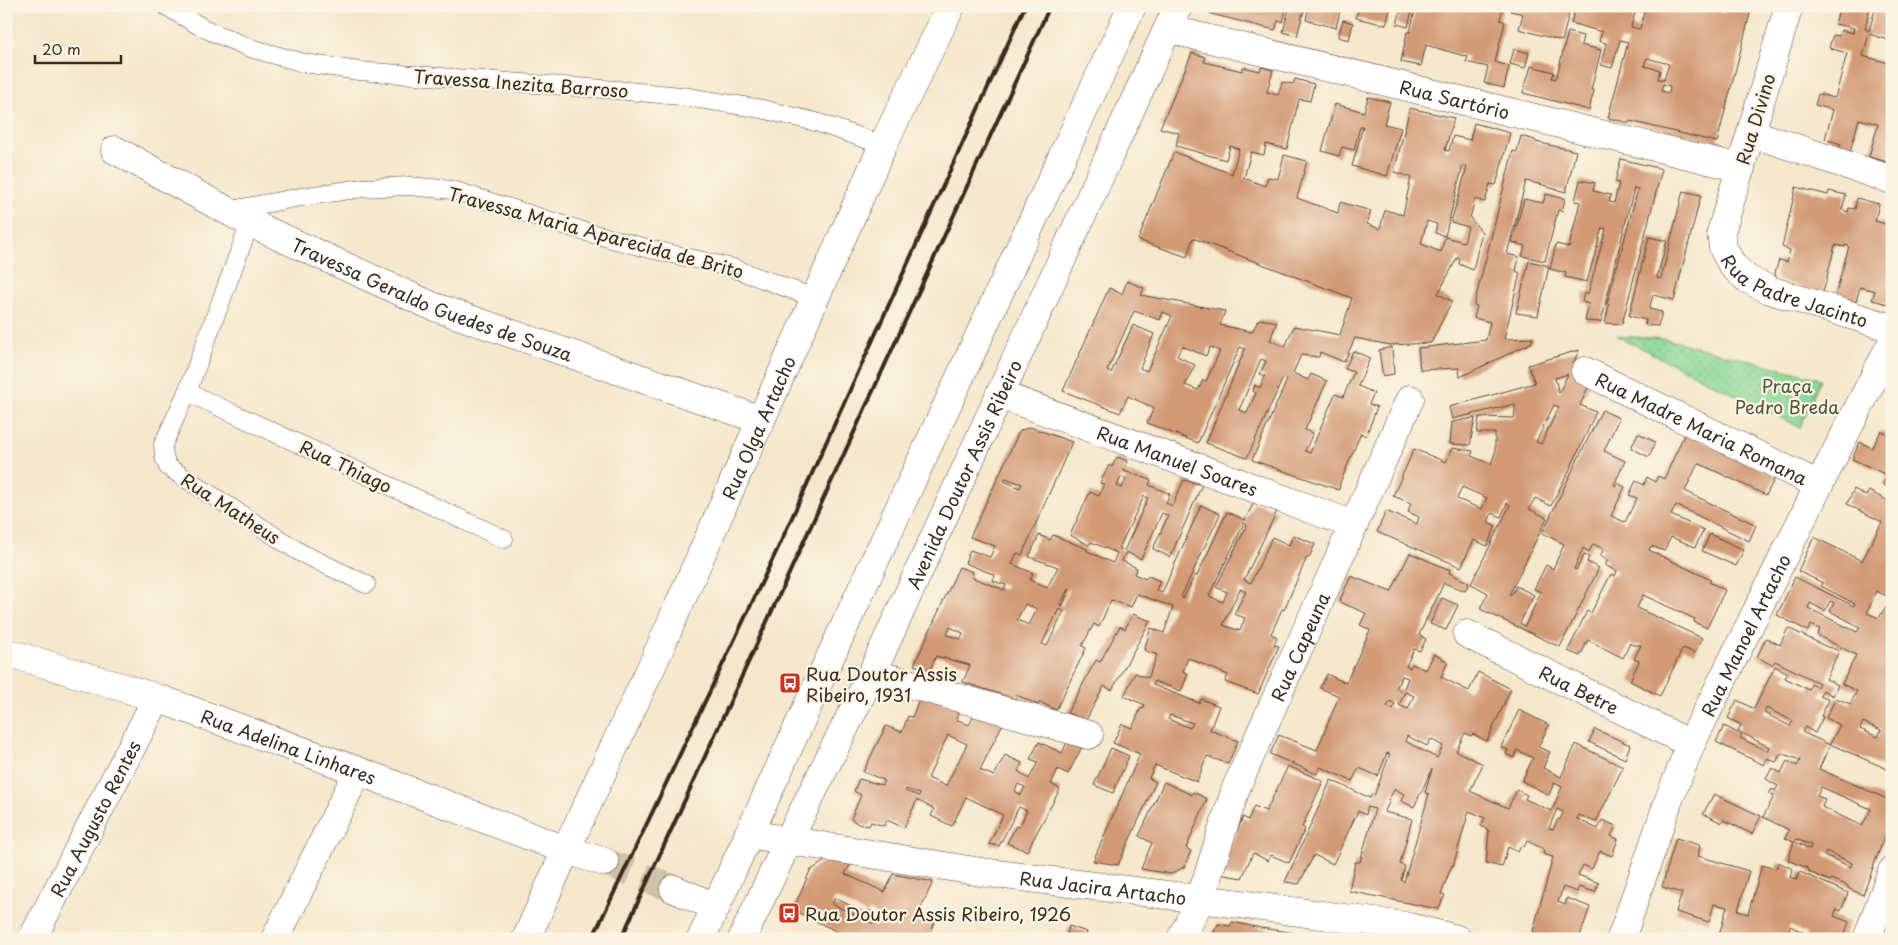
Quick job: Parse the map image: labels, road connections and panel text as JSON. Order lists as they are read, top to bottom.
{
  "streets": {
    "street": [
      "Rua Sartório",
      "Rua Divino",
      "Rua Padre Jacinto",
      "Travessa Geraldo Guedes de Souza",
      "Rua Olga Artacho",
      "Rua Madre Maria Romana",
      "Rua Manuel Soares",
      "Avenida Doutor Assis Ribeiro",
      "Rua Manoel Artacho",
      "Rua Capeuna",
      "Rua Betre",
      "Rua Adelina Linhares",
      "Rua Augusto Rentes",
      "Rua Jacira Artacho"
    ],
    "lane": [
      "Travessa Inezita Barroso",
      "Travessa Maria Aparecida de Brito",
      "Rua Thiago",
      "Rua Matheus"
    ]
  },
  "crossings": [
    ["Travessa Inezita Barroso", "Rua Olga Artacho"],
    ["Rua Sartório", "Rua Divino"],
    ["Rua Sartório", "Avenida Doutor Assis Ribeiro"],
    ["Rua Divino", "Rua Padre Jacinto"],
    ["Travessa Maria Aparecida de Brito", "Travessa Geraldo Guedes de Souza"],
    ["Travessa Maria Aparecida de Brito", "Rua Olga Artacho"],
    ["Travessa Geraldo Guedes de Souza", "Rua Olga Artacho"],
    ["Travessa Geraldo Guedes de Souza", "Rua Matheus"],
    ["Rua Olga Artacho", "Rua Adelina Linhares"],
    ["Rua Madre Maria Romana", "Rua Manoel Artacho"],
    ["Rua Manuel Soares", "Avenida Doutor Assis Ribeiro"],
    ["Rua Manuel Soares", "Rua Capeuna"],
    ["Rua Thiago", "Rua Matheus"],
    ["Avenida Doutor Assis Ribeiro", "Rua Jacira Artacho"],
    ["Rua Manoel Artacho", "Rua Betre"],
    ["Rua Capeuna", "Rua Jacira Artacho"],
    ["Rua Adelina Linhares", "Rua Augusto Rentes"]
  ],
  "parks": ["Praça Pedro Breda"],
  "places": {
    "bus stop": ["Rua Doutor Assis Ribeiro, 1931", "Rua Doutor Assis Ribeiro, 1926"]
  },
  "scale_bar": "20 m"
}
